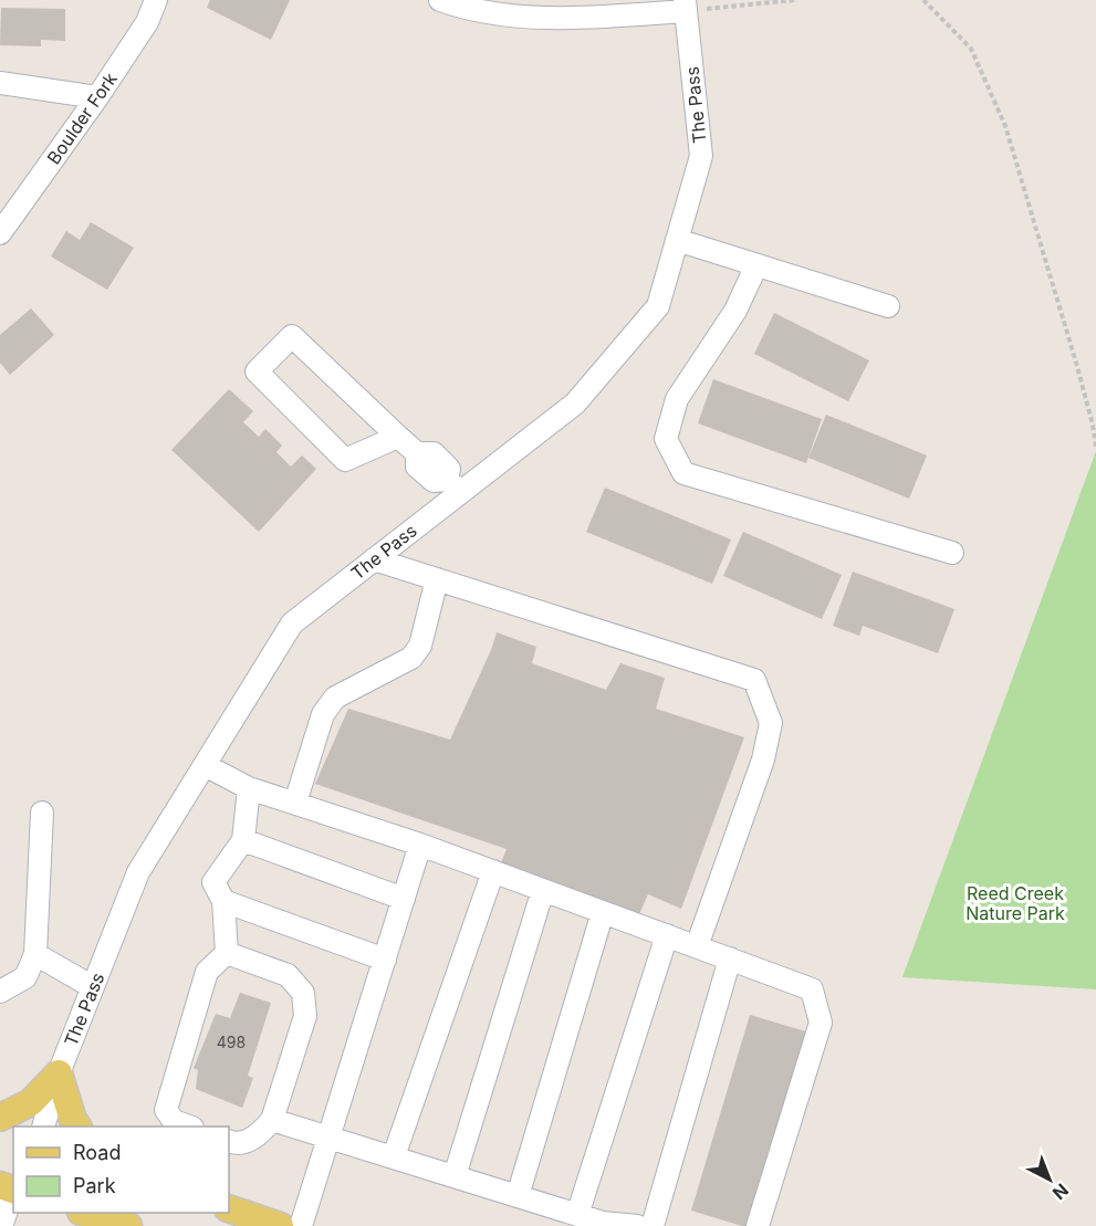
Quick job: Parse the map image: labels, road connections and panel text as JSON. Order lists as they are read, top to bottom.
{
  "streets": {
    "street": ["The Pass", "Boulder Fork"]
  },
  "parks": ["Reed Creek Nature Park"],
  "house_numbers": ["498"],
  "legend": ["Road", "Park"],
  "north": "bottom right"
}
